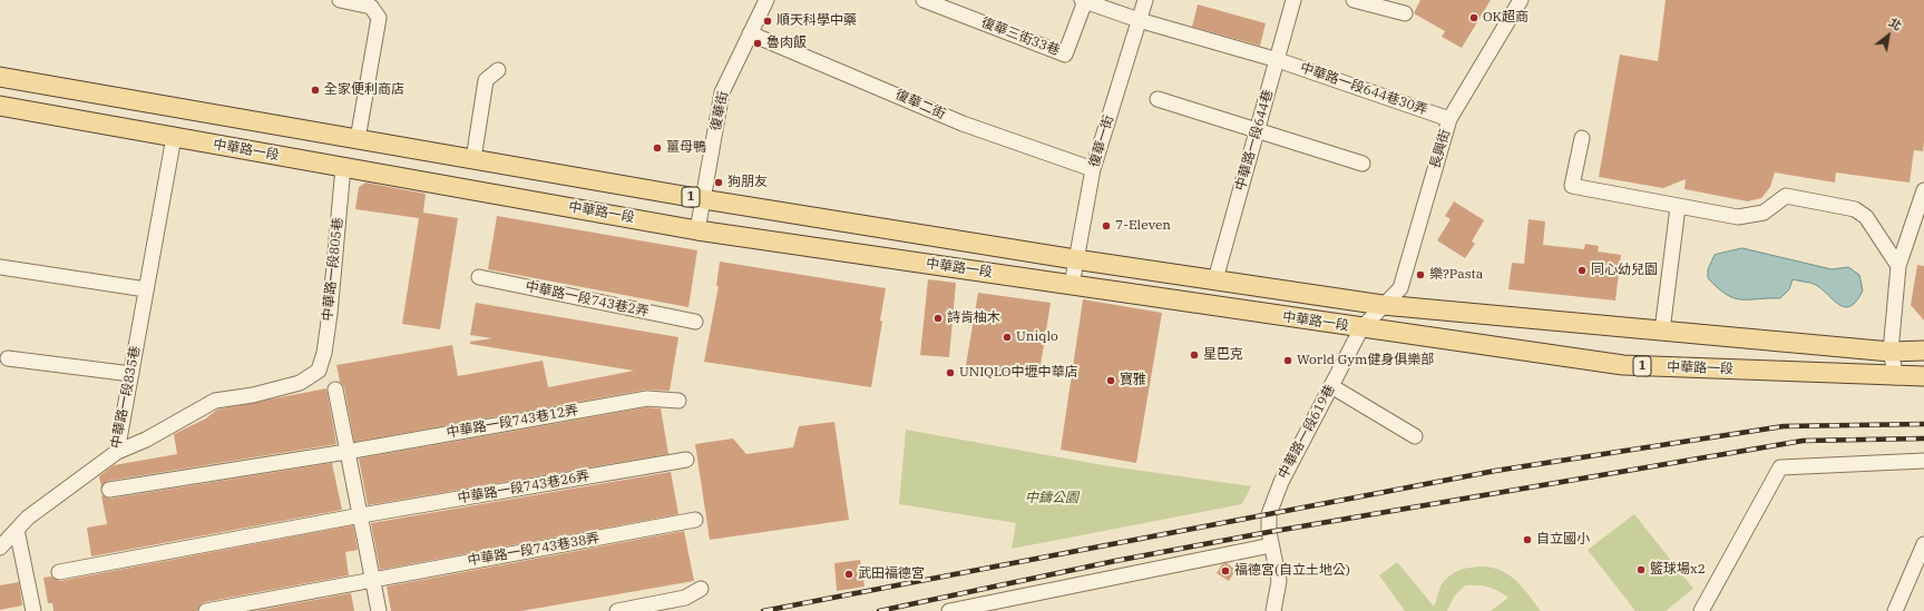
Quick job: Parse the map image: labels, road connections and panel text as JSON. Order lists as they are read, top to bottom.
{
  "streets": {
    "main road": ["中華路一段", "1"],
    "street": [
      "復華三街33巷",
      "中華路一段644巷30弄",
      "復華二街",
      "復華街",
      "中華路一段644巷",
      "復華一街",
      "長興街",
      "中華路一段805巷",
      "中華路一段743巷2弄",
      "中華路一段835巷",
      "中華路一段743巷12弄",
      "中華路一段619巷",
      "中華路一段743巷26弄",
      "中華路一段743巷38弄"
    ]
  },
  "crossings": [
    ["復華三街33巷", "中華路一段644巷30弄"],
    ["中華路一段644巷30弄", "中華路一段644巷"],
    ["中華路一段644巷30弄", "復華一街"],
    ["中華路一段644巷30弄", "長興街"],
    ["復華二街", "復華街"],
    ["復華二街", "復華一街"],
    ["復華街", "中華路一段"],
    ["中華路一段644巷", "中華路一段"],
    ["復華一街", "中華路一段"],
    ["長興街", "中華路一段"],
    ["長興街", "中華路一段619巷"],
    ["中華路一段", "中華路一段805巷"],
    ["中華路一段", "中華路一段835巷"],
    ["中華路一段", "中華路一段619巷"],
    ["中華路一段805巷", "中華路一段835巷"]
  ],
  "parks": ["中鑄公園"],
  "places": [
    "OK超商",
    "順天科學中藥",
    "魯肉飯",
    "全家便利商店",
    "薑母鴨",
    "狗朋友",
    "7-Eleven",
    "同心幼兒園",
    "樂?Pasta",
    "詩肯柚木",
    "Uniqlo",
    "星巴克",
    "World Gym健身俱樂部",
    "UNIQLO中壢中華店",
    "寶雅",
    "自立國小",
    "籃球場x2",
    "福德宮(自立土地公)",
    "武田福德宮"
  ],
  "north": "top right"
}
